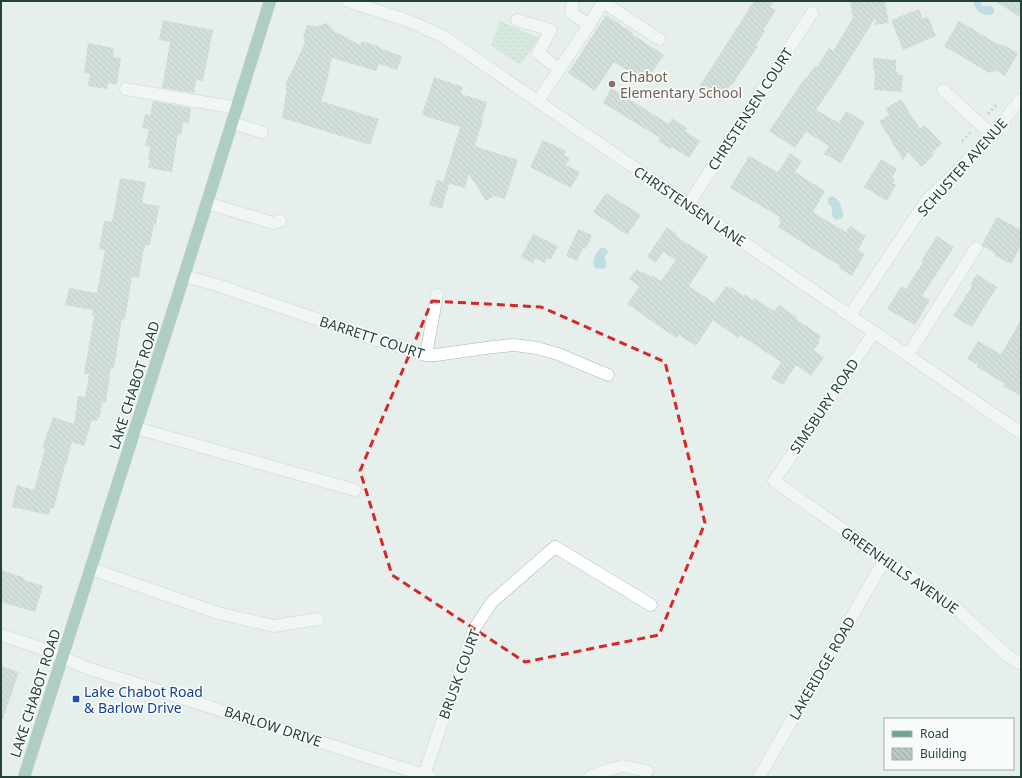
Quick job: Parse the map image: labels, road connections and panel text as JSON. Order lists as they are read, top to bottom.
{
  "streets": {
    "main road": ["LAKE CHABOT ROAD"],
    "street": [
      "CHRISTENSEN COURT",
      "SCHUSTER AVENUE",
      "CHRISTENSEN LANE",
      "BARRETT COURT",
      "SIMSBURY ROAD",
      "GREENHILLS AVENUE",
      "LAKERIDGE ROAD",
      "BRUSK COURT",
      "BARLOW DRIVE"
    ]
  },
  "crossings": [
    ["CHRISTENSEN COURT", "CHRISTENSEN LANE"],
    ["SCHUSTER AVENUE", "CHRISTENSEN LANE"],
    ["CHRISTENSEN LANE", "SIMSBURY ROAD"],
    ["BARRETT COURT", "LAKE CHABOT ROAD"],
    ["LAKE CHABOT ROAD", "BARLOW DRIVE"],
    ["SIMSBURY ROAD", "GREENHILLS AVENUE"],
    ["GREENHILLS AVENUE", "LAKERIDGE ROAD"],
    ["BRUSK COURT", "BARLOW DRIVE"]
  ],
  "places": {
    "other": ["Chabot Elementary School"],
    "transit": ["Lake Chabot Road & Barlow Drive"]
  },
  "legend": ["Road", "Building"]
}
